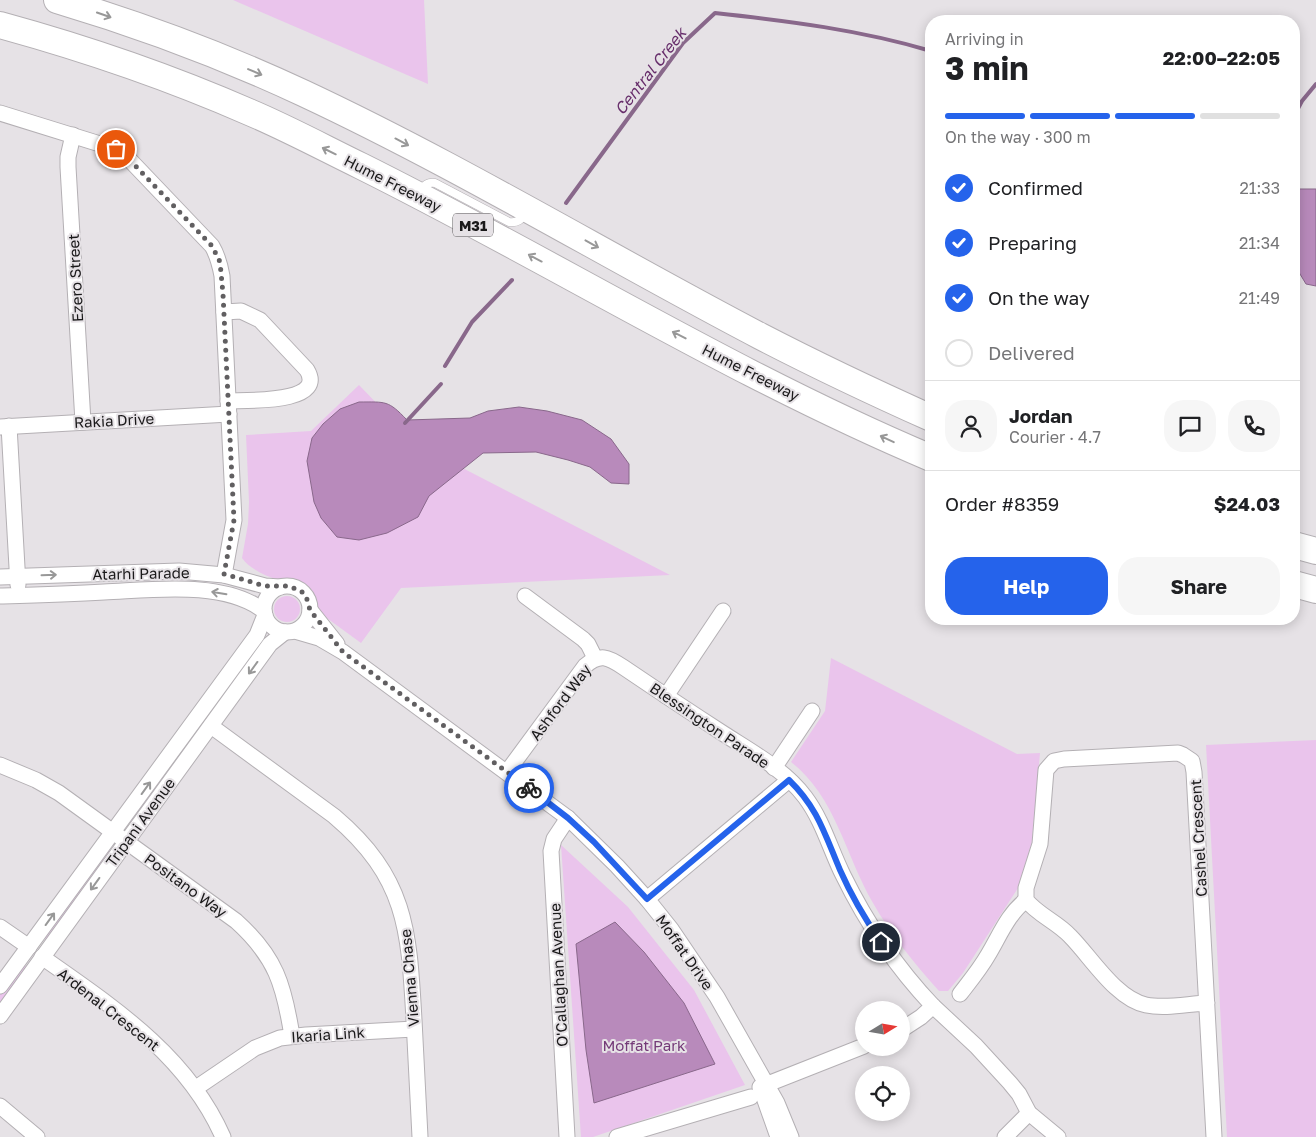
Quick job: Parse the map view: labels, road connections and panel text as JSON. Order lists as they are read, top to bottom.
{
  "streets": {
    "highway": ["Hume Freeway", "M31"],
    "street": [
      "Ezero Street",
      "Rakia Drive",
      "Atarhi Parade",
      "Ashford Way",
      "Blessington Parade",
      "Tripani Avenue",
      "Cashel Crescent",
      "Positano Way",
      "Moffat Drive",
      "O'Callaghan Avenue",
      "Vienna Chase",
      "Ardenal Crescent",
      "Ikaria Link"
    ]
  },
  "crossings": [
    ["Ezero Street", "Rakia Drive"],
    ["Atarhi Parade", "Tripani Avenue"],
    ["Atarhi Parade", "Moffat Drive"],
    ["Ashford Way", "Blessington Parade"],
    ["Ashford Way", "Moffat Drive"],
    ["Tripani Avenue", "Positano Way"],
    ["Tripani Avenue", "Moffat Drive"],
    ["Tripani Avenue", "Vienna Chase"],
    ["Tripani Avenue", "Ardenal Crescent"],
    ["Positano Way", "Ikaria Link"],
    ["Moffat Drive", "O'Callaghan Avenue"],
    ["Vienna Chase", "Ikaria Link"],
    ["Ardenal Crescent", "Ikaria Link"]
  ],
  "water": ["Central Creek"],
  "parks": ["Moffat Park"],
  "north": "right",
  "page": {
    "heading": ["3 min", "Arriving in", "22:00–22:05"],
    "panel": [
      "Jordan",
      "Courier · 4.7",
      "Order #8359",
      "$24.03"
    ],
    "bar": "On the way · 300 m",
    "list": [
      ["Confirmed", "21:33"],
      ["Preparing", "21:34"],
      ["On the way", "21:49"],
      "Delivered"
    ],
    "buttons": ["Help", "Share"]
  }
}
